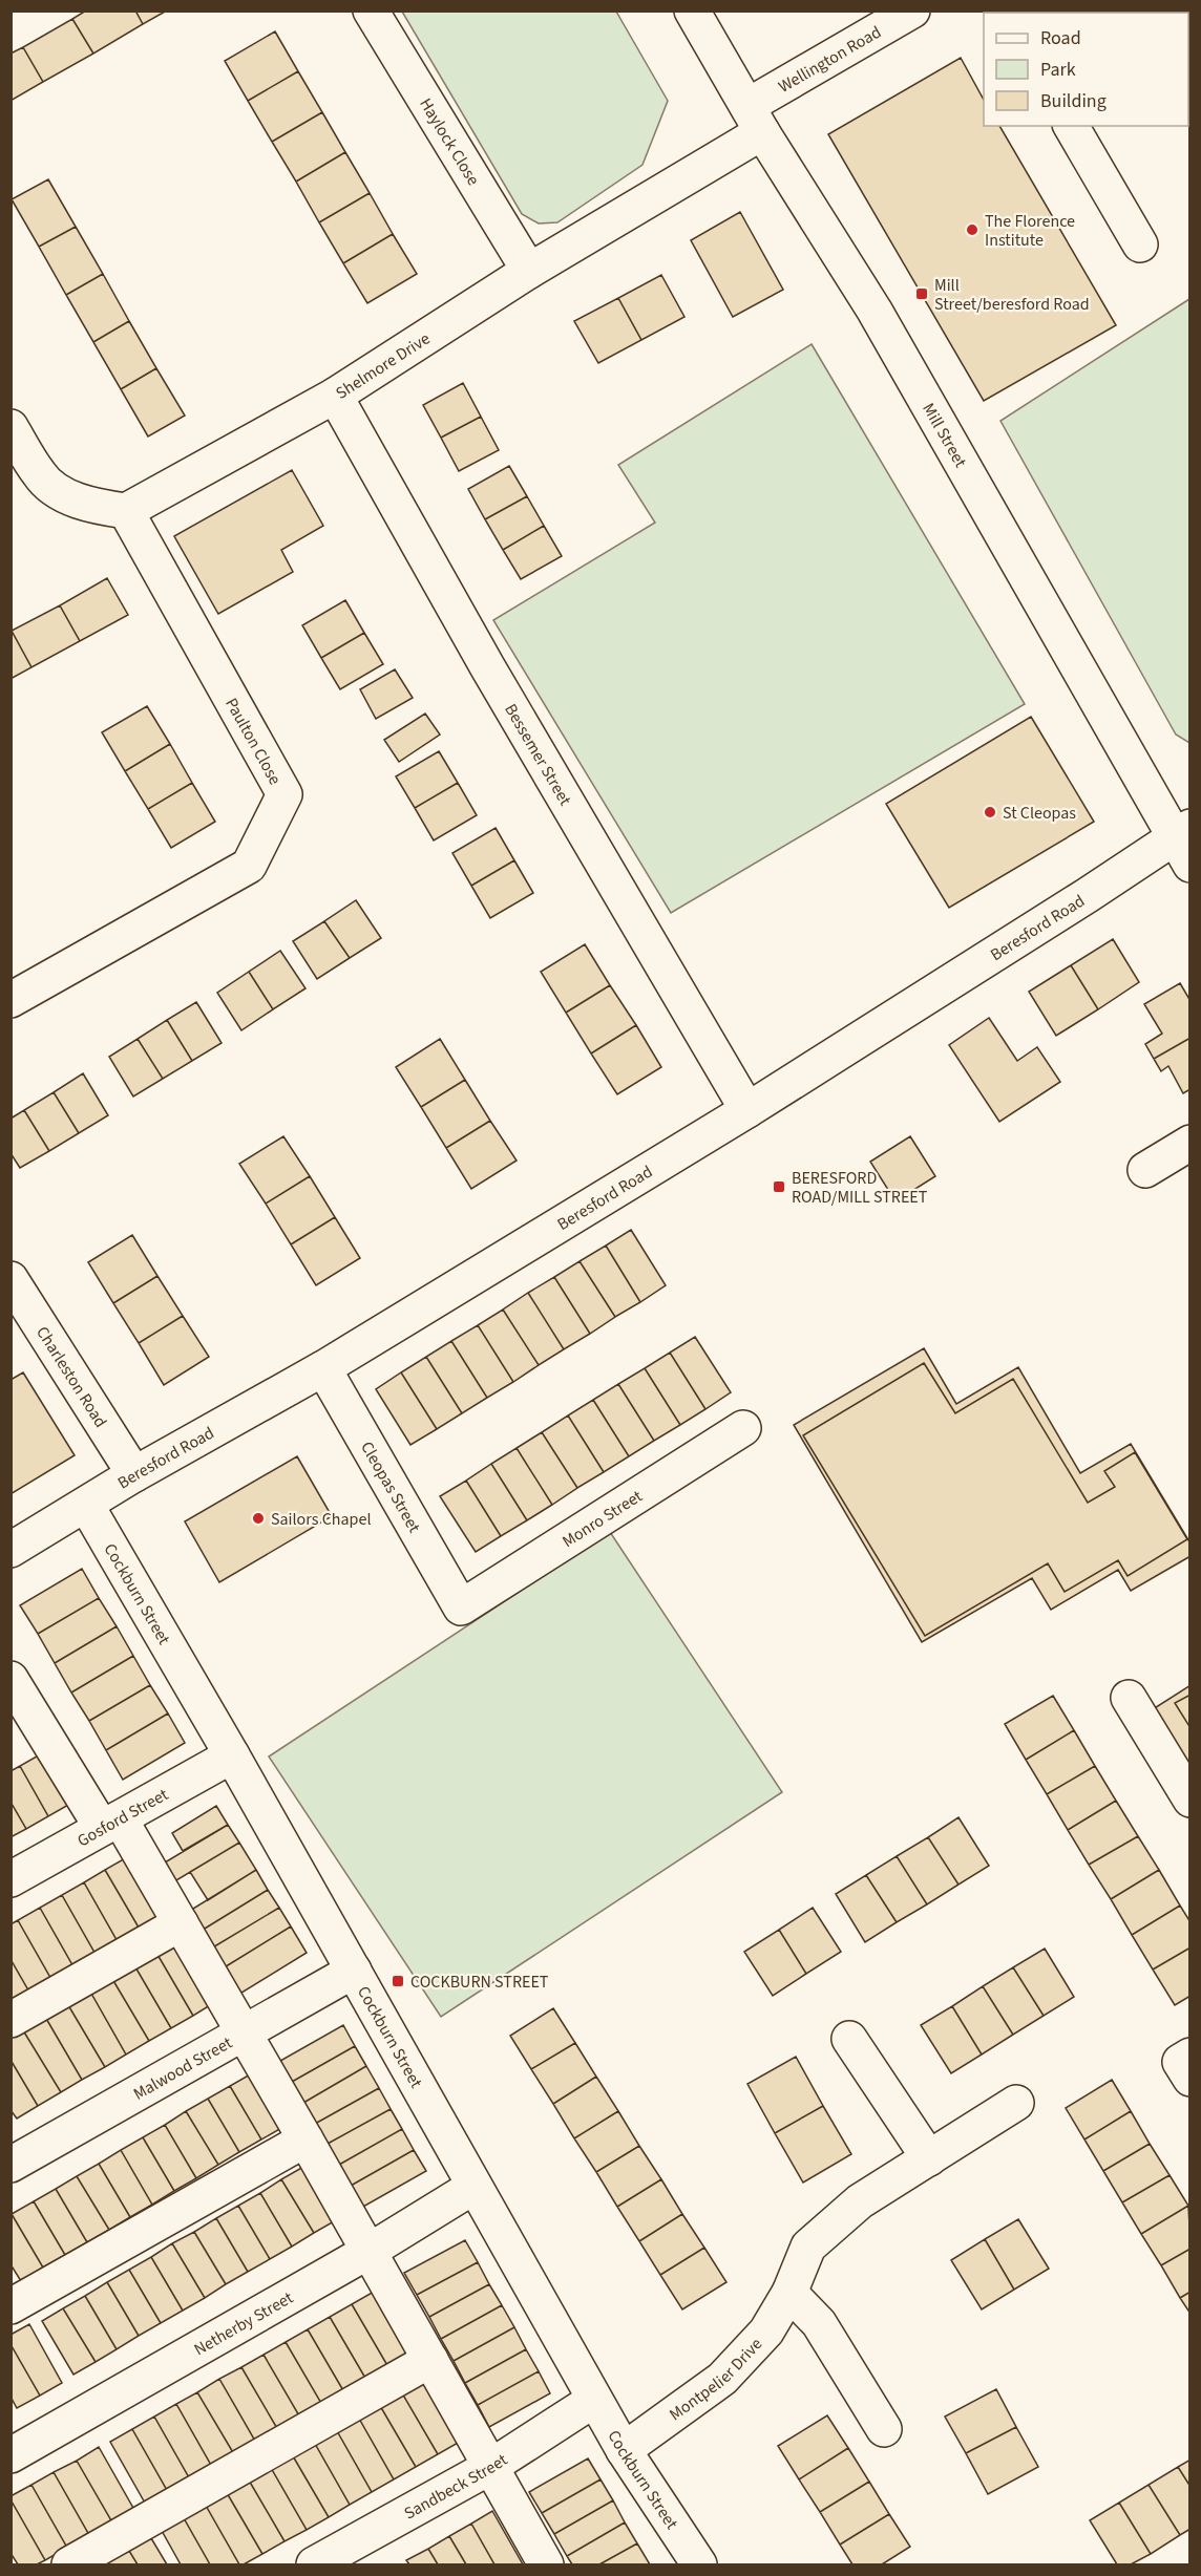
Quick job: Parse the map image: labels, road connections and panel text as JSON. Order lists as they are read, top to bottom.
{
  "streets": {
    "street": [
      "Wellington Road",
      "Haylock Close",
      "Shelmore Drive",
      "Mill Street",
      "Paulton Close",
      "Bessemer Street",
      "Beresford Road",
      "Charleston Road",
      "Cleopas Street",
      "Monro Street",
      "Cockburn Street",
      "Gosford Street",
      "Malwood Street",
      "Netherby Street",
      "Montpelier Drive",
      "Sandbeck Street"
    ]
  },
  "crossings": [
    ["Wellington Road", "Shelmore Drive"],
    ["Wellington Road", "Mill Street"],
    ["Haylock Close", "Shelmore Drive"],
    ["Shelmore Drive", "Mill Street"],
    ["Shelmore Drive", "Paulton Close"],
    ["Shelmore Drive", "Bessemer Street"],
    ["Mill Street", "Beresford Road"],
    ["Bessemer Street", "Beresford Road"],
    ["Beresford Road", "Charleston Road"],
    ["Beresford Road", "Cleopas Street"],
    ["Beresford Road", "Cockburn Street"],
    ["Cleopas Street", "Monro Street"],
    ["Cockburn Street", "Gosford Street"],
    ["Cockburn Street", "Malwood Street"],
    ["Cockburn Street", "Netherby Street"],
    ["Cockburn Street", "Montpelier Drive"],
    ["Cockburn Street", "Sandbeck Street"]
  ],
  "places": {
    "other": ["The Florence Institute", "St Cleopas", "Sailors Chapel"],
    "transit": ["Mill Street/beresford Road", "BERESFORD ROAD/MILL STREET", "COCKBURN STREET"]
  },
  "legend": ["Road", "Park", "Building"]
}
